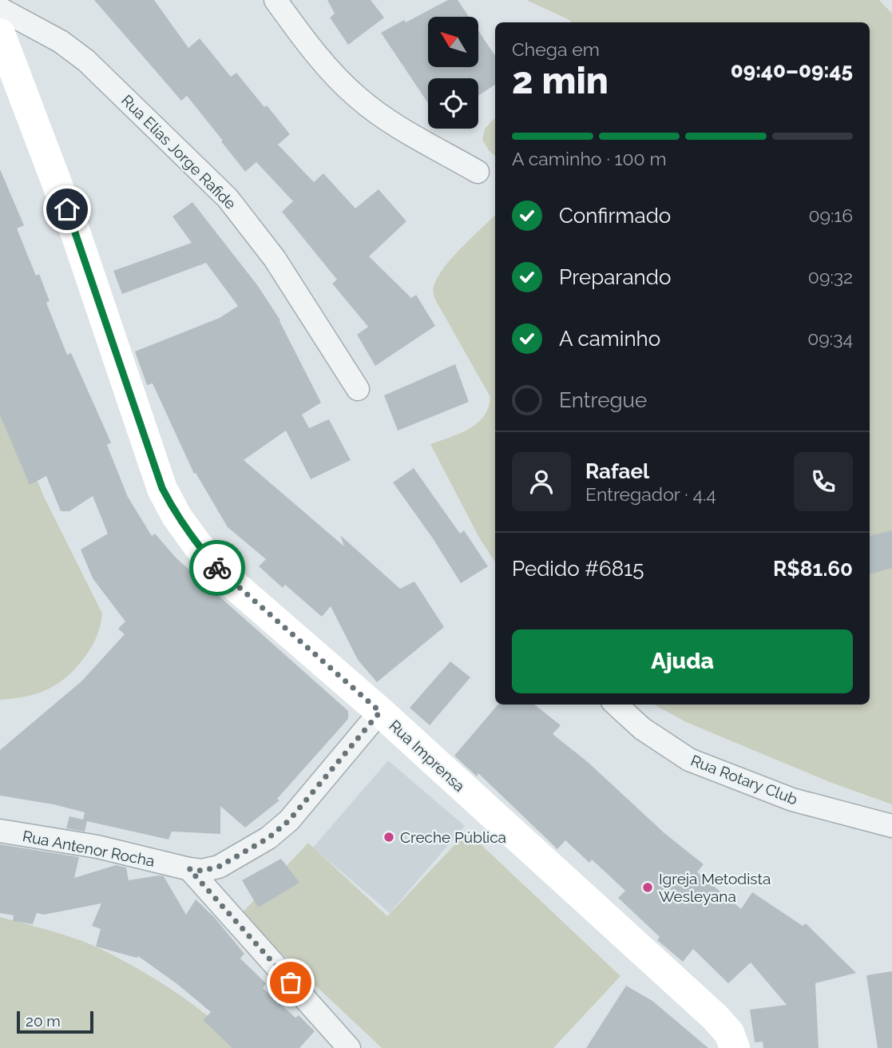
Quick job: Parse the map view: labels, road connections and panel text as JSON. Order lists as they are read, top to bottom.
{
  "streets": {
    "street": [
      "Rua Elias Jorge Rafide",
      "Rua Imprensa",
      "Rua Rotary Club",
      "Rua Antenor Rocha"
    ]
  },
  "crossings": [
    ["Rua Imprensa", "Rua Antenor Rocha"]
  ],
  "places": ["Creche Pública", "Igreja Metodista Wesleyana"],
  "scale_bar": "20 m",
  "north": "top left",
  "page": {
    "heading": ["2 min", "Chega em", "09:40–09:45"],
    "panel": [
      "Rafael",
      "Entregador · 4.4",
      "Pedido #6815",
      "R$81.60"
    ],
    "bar": "A caminho · 100 m",
    "list": [
      ["Confirmado", "09:16"],
      ["Preparando", "09:32"],
      ["A caminho", "09:34"],
      "Entregue"
    ],
    "buttons": "Ajuda",
    "scale": "20 m"
  }
}
